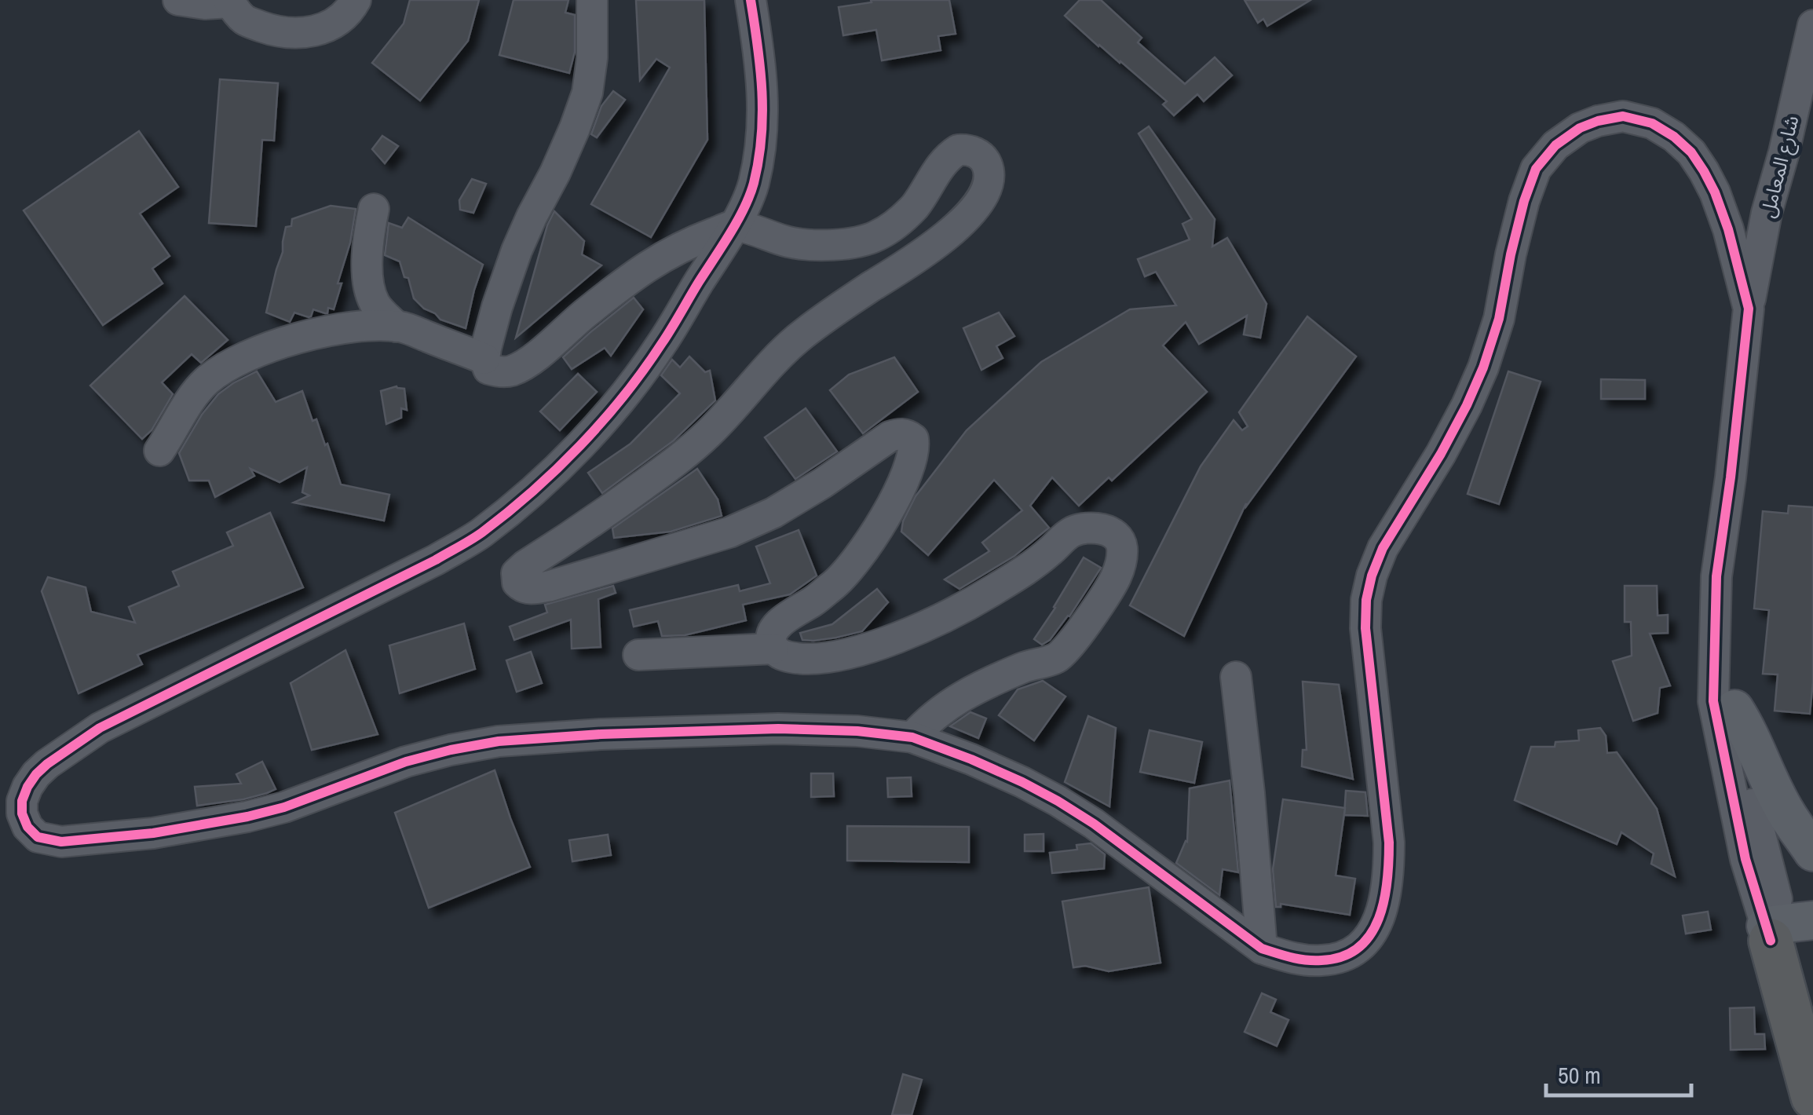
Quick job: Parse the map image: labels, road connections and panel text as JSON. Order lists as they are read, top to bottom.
{
  "streets": {
    "street": ["شارع المعامل"]
  },
  "scale_bar": "50 m"
}
